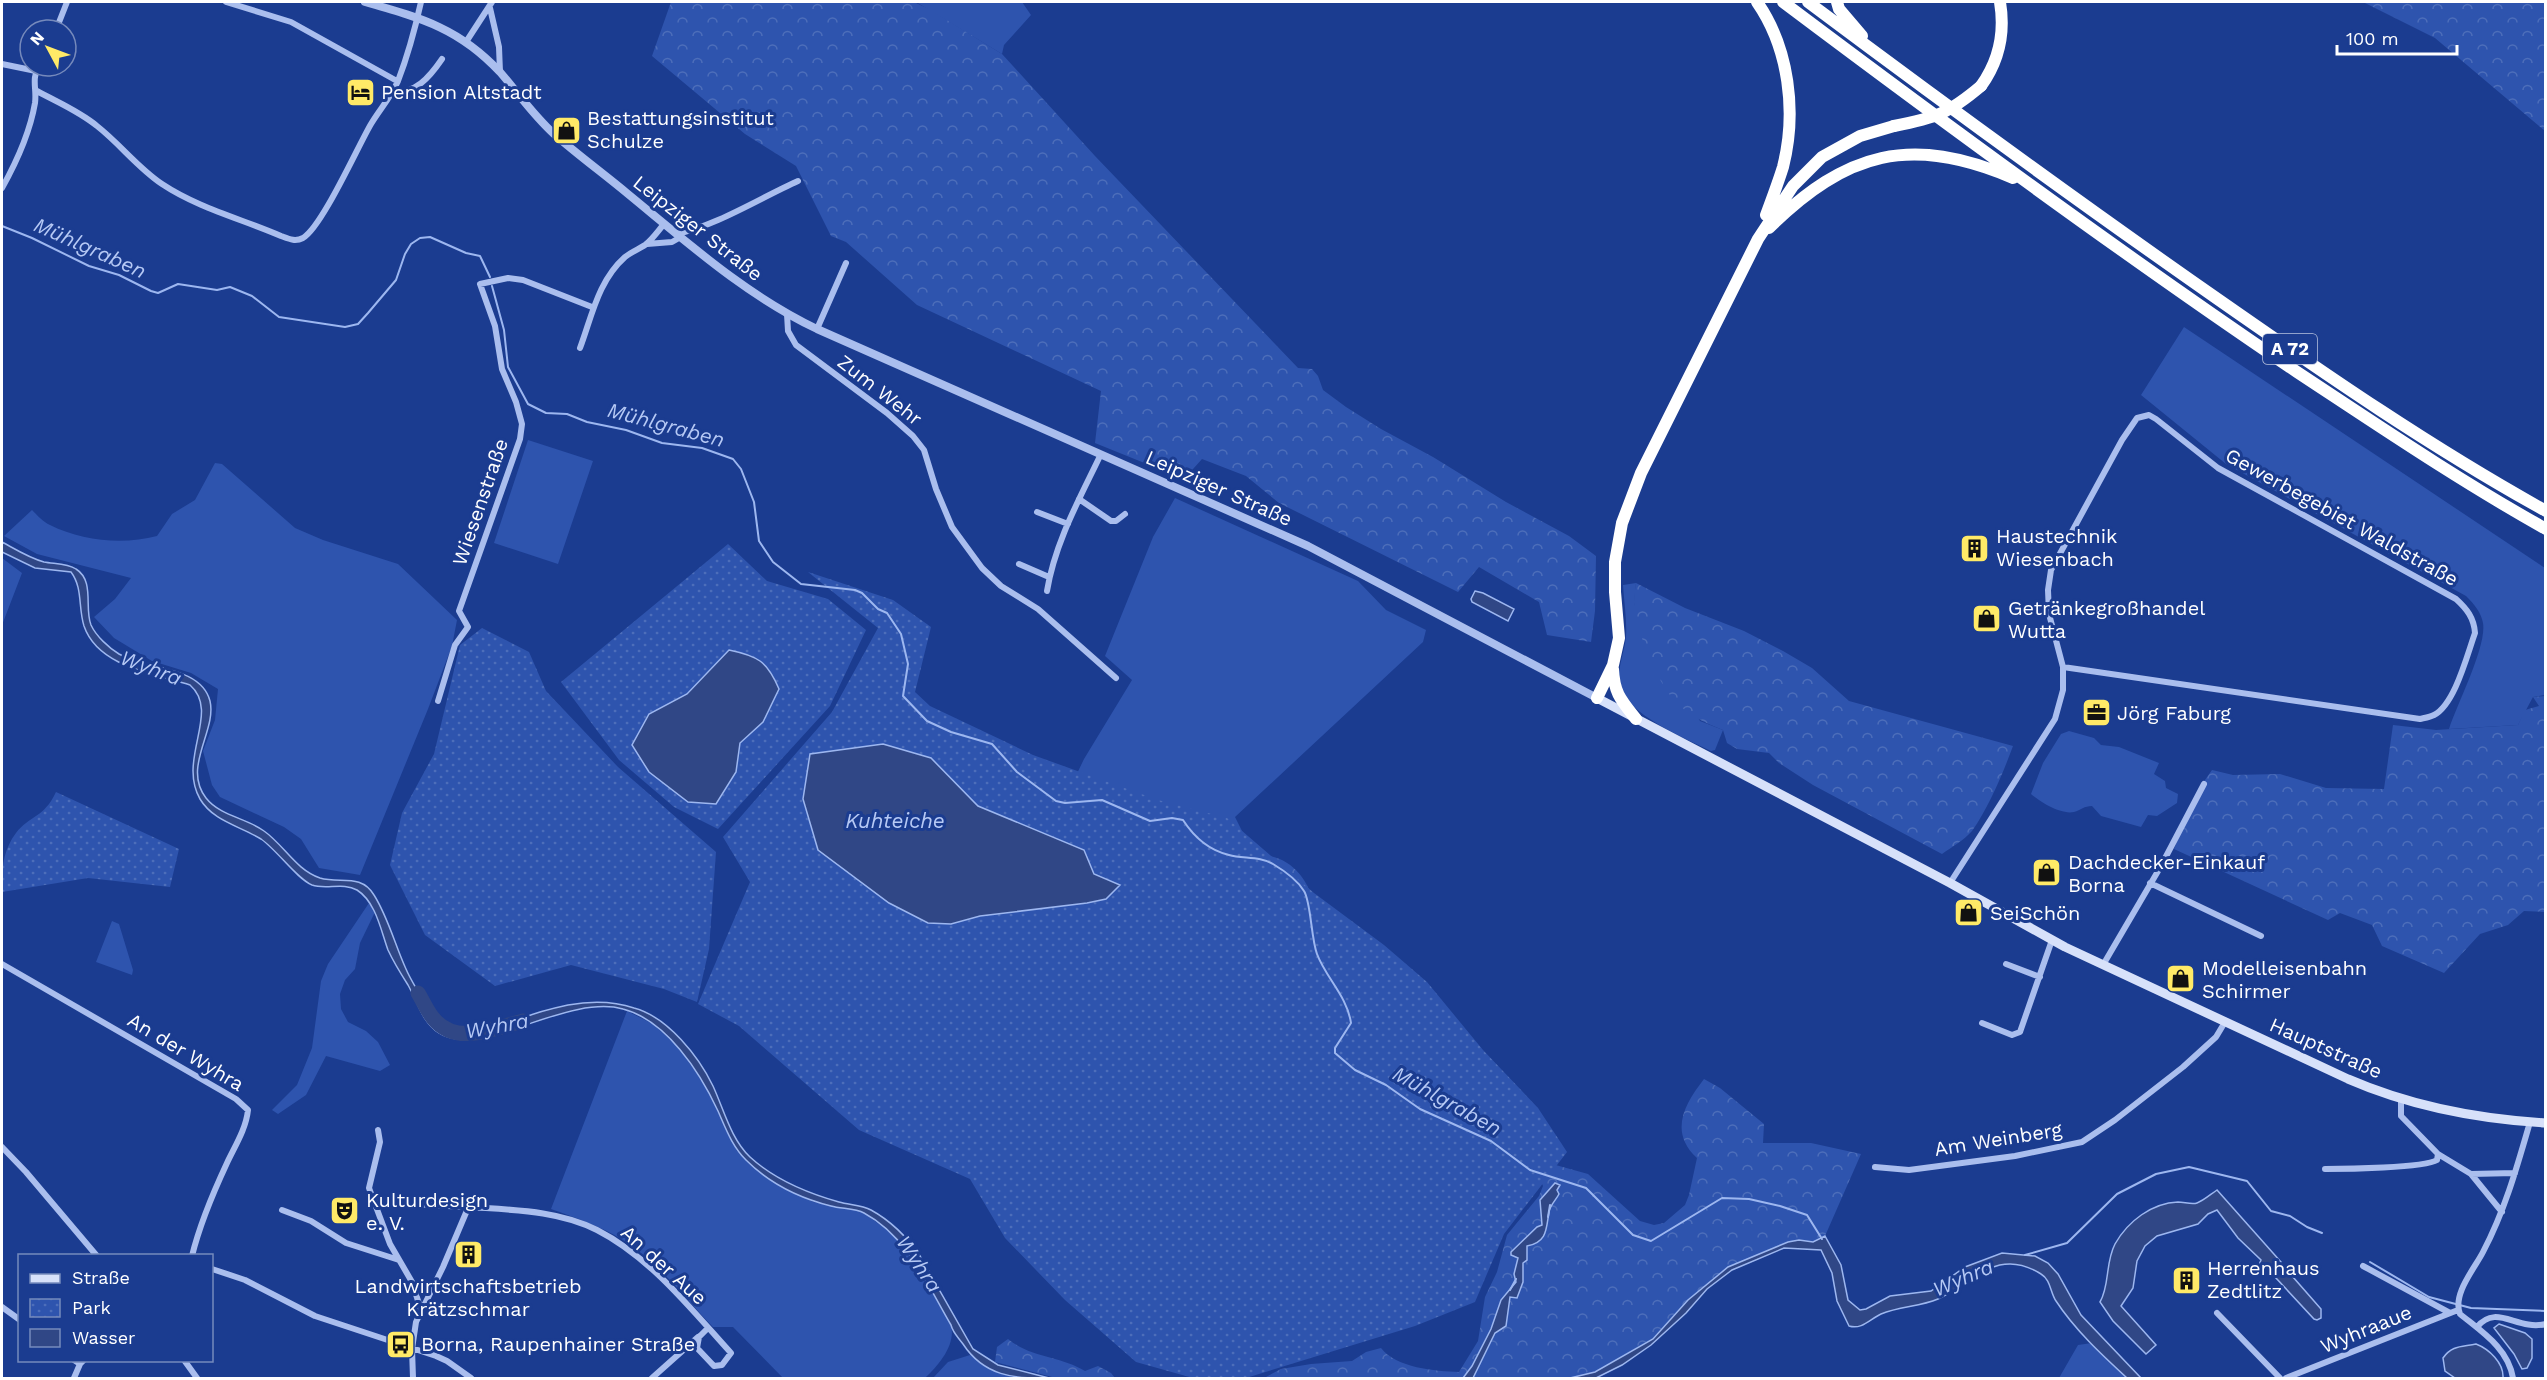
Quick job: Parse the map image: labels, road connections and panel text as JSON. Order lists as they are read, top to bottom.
{
  "streets": {
    "highway": ["A 72"],
    "main road": ["Hauptstraße"],
    "street": [
      "Leipziger Straße",
      "Zum Wehr",
      "Wiesenstraße",
      "Gewerbegebiet Waldstraße",
      "An der Wyhra",
      "Am Weinberg",
      "An der Aue",
      "Wyhraaue"
    ]
  },
  "crossings": [
    ["Leipziger Straße", "Zum Wehr"],
    ["Leipziger Straße", "Hauptstraße"],
    ["Gewerbegebiet Waldstraße", "Hauptstraße"],
    ["Hauptstraße", "Am Weinberg"]
  ],
  "water": ["Mühlgraben", "Wyhra", "Kuhteiche"],
  "places": {
    "hotel": ["Pension Altstadt"],
    "shop": [
      "Bestattungsinstitut Schulze",
      "Getränkegroßhandel Wutta",
      "Dachdecker-Einkauf Borna",
      "SeiSchön",
      "Modelleisenbahn Schirmer"
    ],
    "building": ["Haustechnik Wiesenbach", "Landwirtschaftsbetrieb Krätzschmar", "Herrenhaus Zedtlitz"],
    "office": ["Jörg Faburg"],
    "theatre": ["Kulturdesign e. V."],
    "bus stop": ["Borna, Raupenhainer Straße"]
  },
  "legend": ["Straße", "Park", "Wasser"],
  "scale_bar": "100 m",
  "north": "top left"
}
